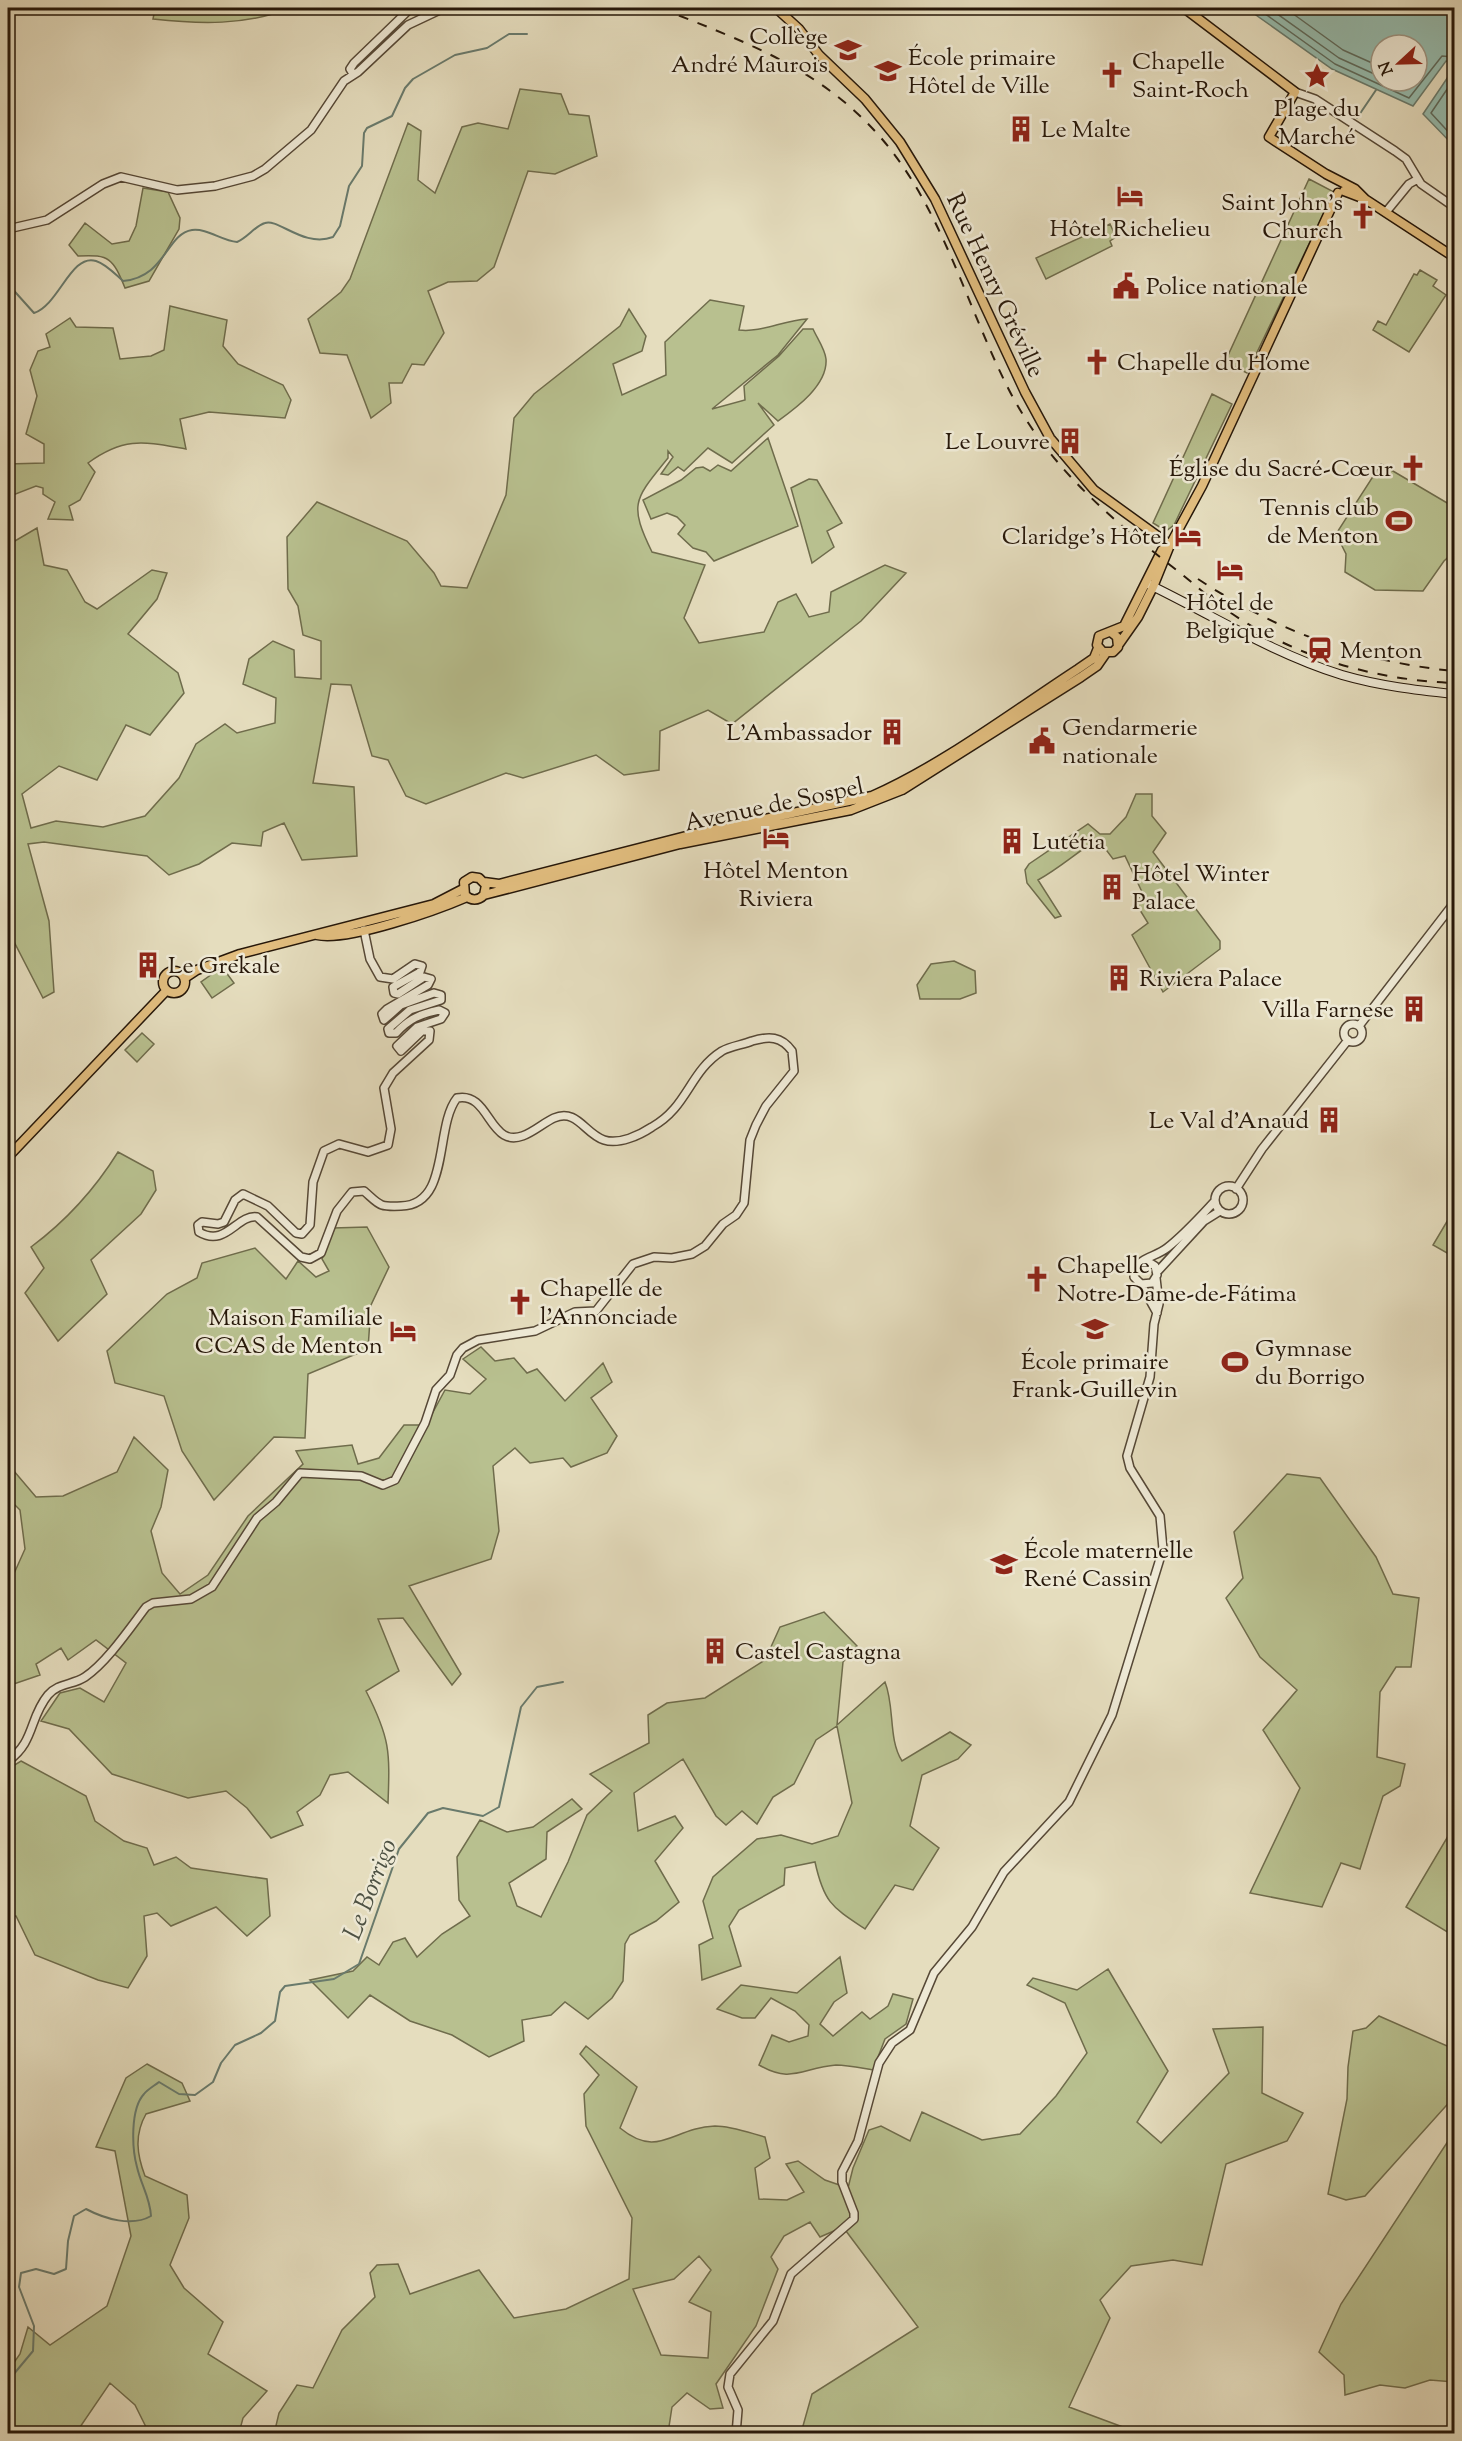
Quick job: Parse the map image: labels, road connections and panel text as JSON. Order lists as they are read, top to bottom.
{
  "streets": {
    "main road": ["Rue Henry Gréville", "Avenue de Sospel"]
  },
  "water": ["Le Borrigo"],
  "places": {
    "school or university": [
      "Collège André Maurois",
      "École primaire Hôtel de Ville",
      "École primaire Frank-Guillevin",
      "École maternelle René Cassin"
    ],
    "church": [
      "Chapelle Saint-Roch",
      "Saint John's Church",
      "Chapelle du Home",
      "Église du Sacré-Cœur",
      "Chapelle Notre-Dame-de-Fátima",
      "Chapelle de l'Annonciade"
    ],
    "place": ["Plage du Marché"],
    "building": [
      "Le Malte",
      "Le Louvre",
      "L'Ambassador",
      "Lutétia",
      "Hôtel Winter Palace",
      "Le Grekale",
      "Riviera Palace",
      "Villa Farnese",
      "Le Val d'Anaud",
      "Castel Castagna"
    ],
    "hotel": [
      "Hôtel Richelieu",
      "Claridge's Hôtel",
      "Hôtel de Belgique",
      "Hôtel Menton Riviera",
      "Maison Familiale CCAS de Menton"
    ],
    "public building": ["Police nationale", "Gendarmerie nationale"],
    "sports": ["Tennis club de Menton", "Gymnase du Borrigo"],
    "station": ["Menton"]
  },
  "north": "left"
}
